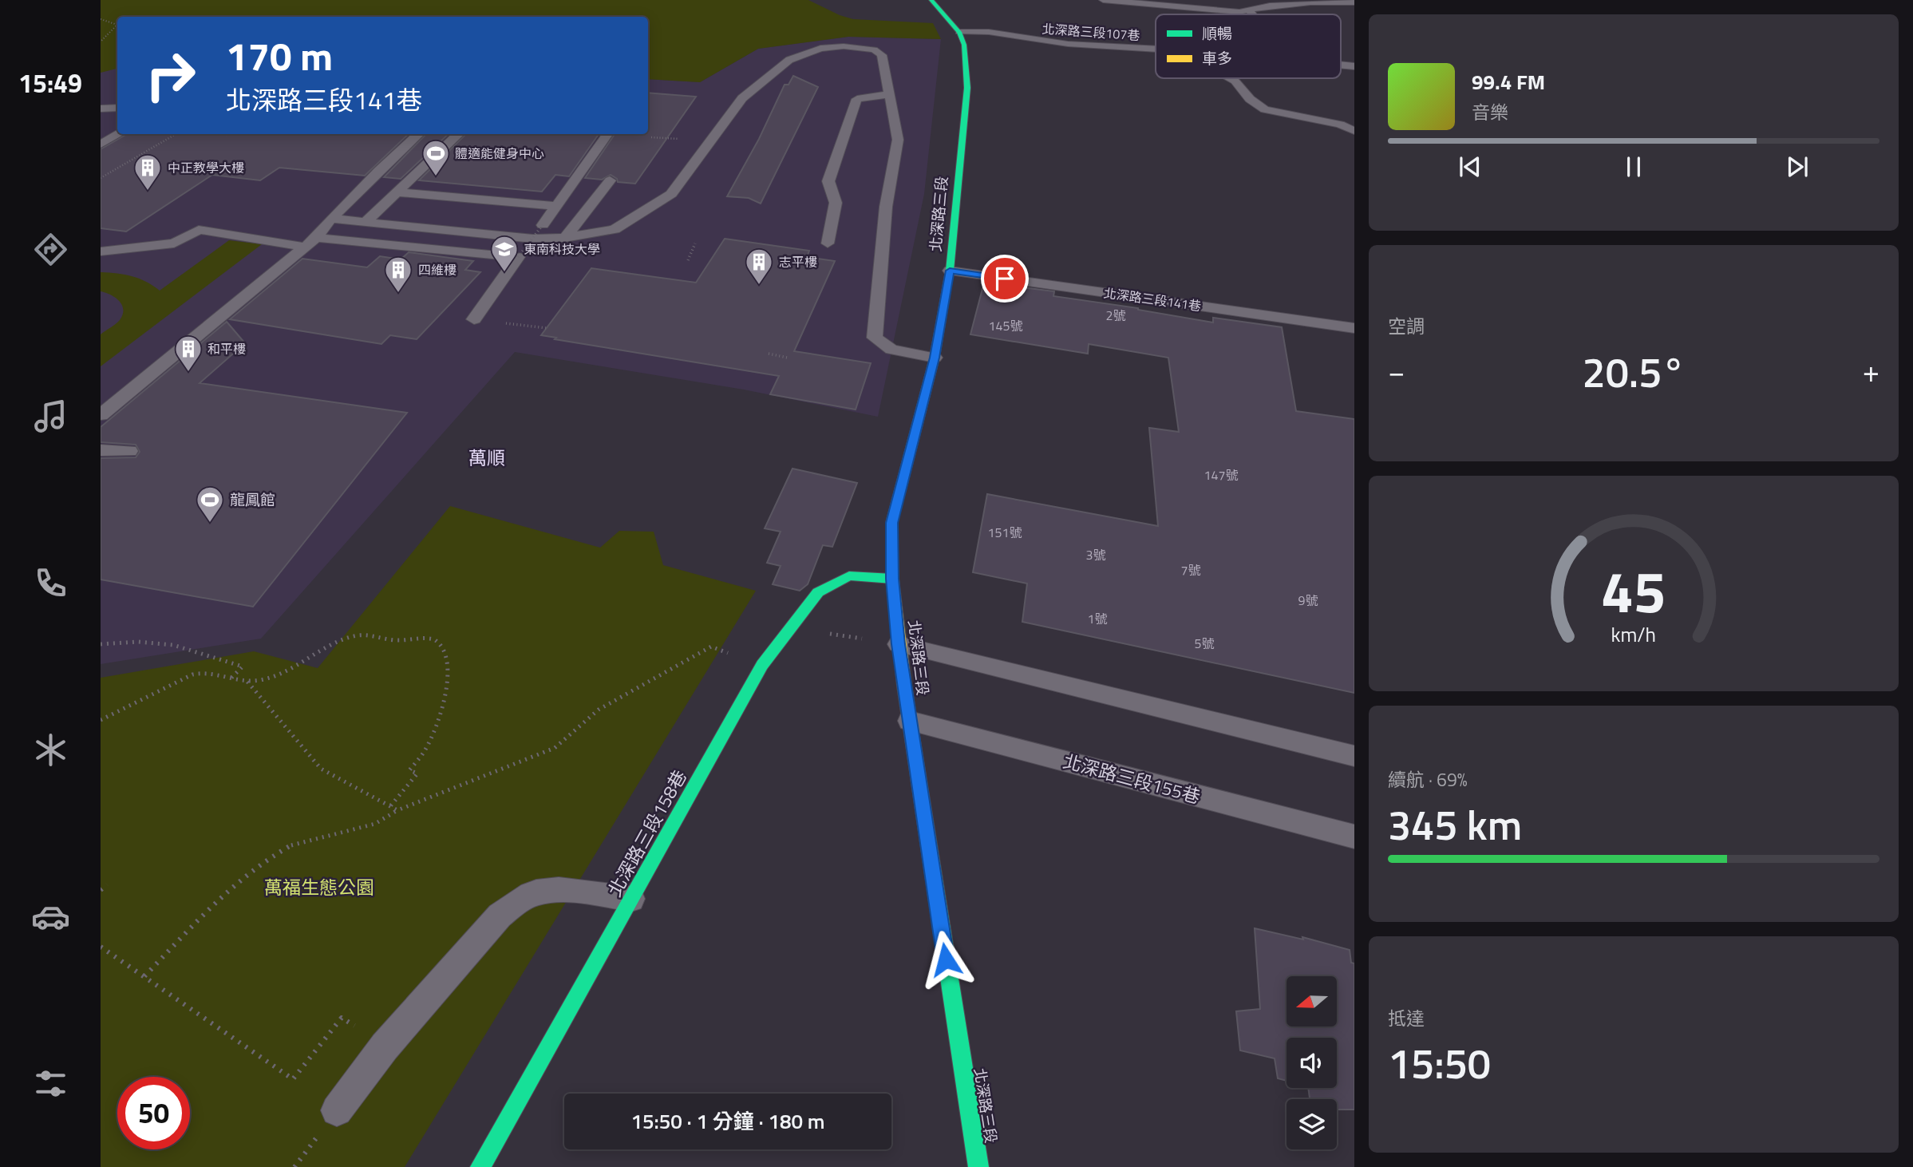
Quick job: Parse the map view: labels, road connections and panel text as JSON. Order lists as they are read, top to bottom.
{
  "streets": {
    "main road": ["北深路三段", "北深路三段158巷"],
    "lane": ["北深路三段107巷", "北深路三段141巷", "北深路三段155巷"]
  },
  "crossings": [
    ["北深路三段107巷", "北深路三段"],
    ["北深路三段", "北深路三段141巷"],
    ["北深路三段", "北深路三段155巷"],
    ["北深路三段", "北深路三段158巷"]
  ],
  "districts": ["萬順"],
  "parks": ["萬福生態公園"],
  "places": {
    "sports": ["體適能健身中心", "龍鳳館"],
    "building": [
      "中正教學大樓",
      "志平樓",
      "四維樓",
      "和平樓"
    ],
    "school or university": ["東南科技大學"]
  },
  "house_numbers": [
    "2號",
    "145號",
    "147號",
    "151號",
    "3號",
    "7號",
    "9號",
    "1號",
    "5號"
  ],
  "legend": ["順暢", "車多"],
  "north": "left",
  "page": {
    "tabs": "15:49",
    "turn": ["170 m", "北深路三段141巷"],
    "song": ["99.4 FM", "音樂"],
    "tile": [
      "空調",
      ["續航 · 69%", "345 km"],
      ["抵達", "15:50"]
    ],
    "heat": ["−", "20.5°", "+"],
    "limit": "50",
    "trip": "15:50 · 1 分鐘 · 180 m",
    "gauge": ["45", "km/h"]
  }
}
